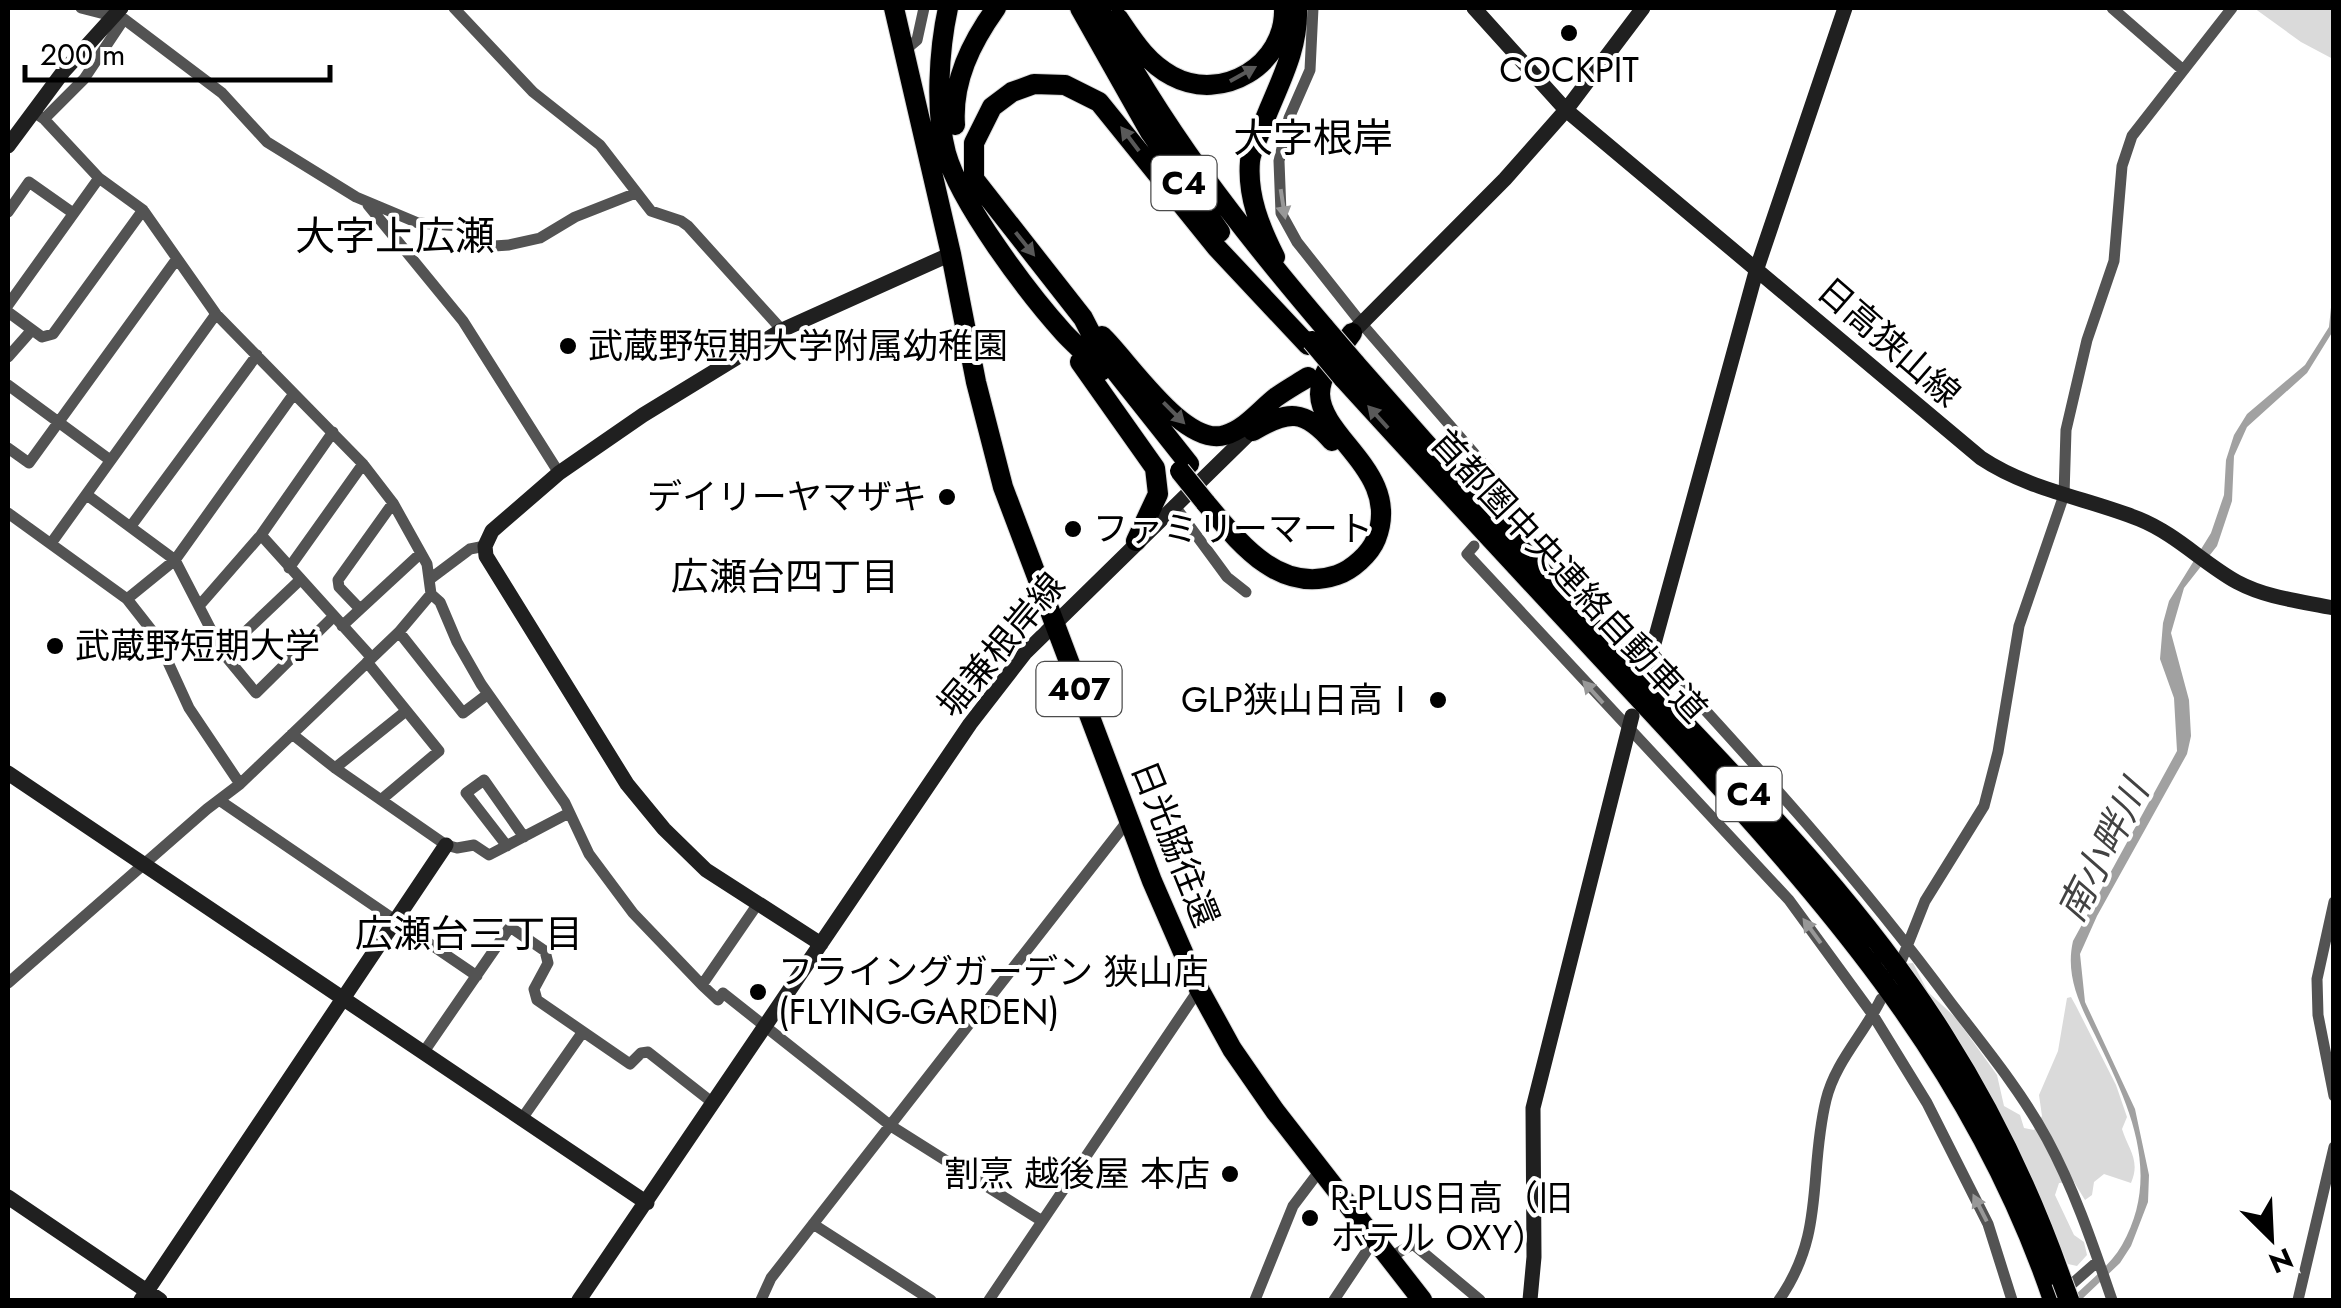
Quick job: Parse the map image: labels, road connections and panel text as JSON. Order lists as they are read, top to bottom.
{
  "streets": {
    "highway": [
      "C4",
      "首都圏中央連絡自動車道",
      "407",
      "日光脇往還"
    ],
    "street": ["日高狭山線", "堀兼根岸線"]
  },
  "crossings": [
    ["C4", "首都圏中央連絡自動車道"],
    ["日高狭山線", "堀兼根岸線"],
    ["堀兼根岸線", "日光脇往還"]
  ],
  "districts": [
    "大字根岸",
    "大字上広瀬",
    "広瀬台四丁目",
    "広瀬台三丁目"
  ],
  "water": ["南小畔川"],
  "places": [
    "COCKPIT",
    "武蔵野短期大学附属幼稚園",
    "デイリーヤマザキ",
    "ファミリーマート",
    "武蔵野短期大学",
    "GLP狭山日高Ⅰ",
    "フライングガーデン 狭山店 (FLYING-GARDEN)",
    "割烹 越後屋 本店",
    "R-PLUS日高（旧 ホテル OXY）"
  ],
  "scale_bar": "200 m",
  "north": "bottom right"
}
